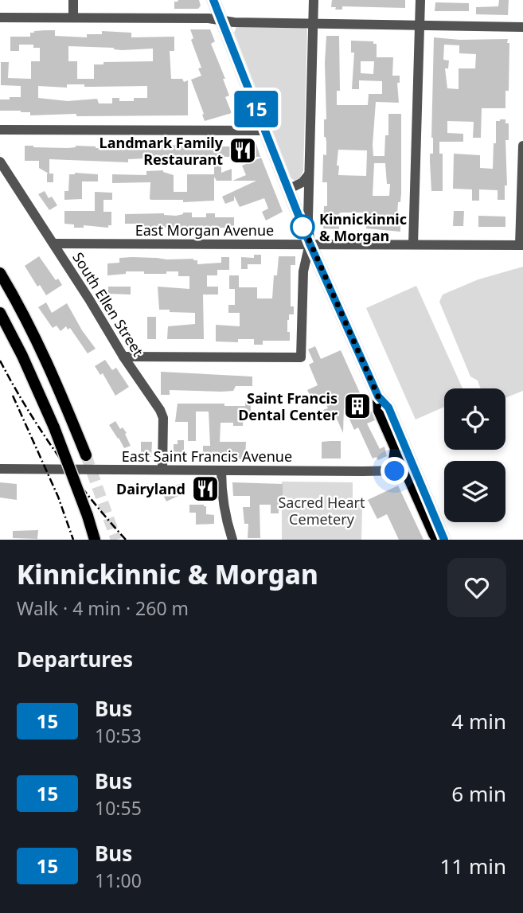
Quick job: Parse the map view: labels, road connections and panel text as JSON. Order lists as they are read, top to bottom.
{
  "streets": {
    "street": ["East Morgan Avenue", "South Ellen Street", "East Saint Francis Avenue"]
  },
  "crossings": [
    ["East Morgan Avenue", "South Ellen Street"],
    ["South Ellen Street", "East Saint Francis Avenue"]
  ],
  "parks": ["Sacred Heart Cemetery"],
  "places": {
    "restaurant": ["Landmark Family Restaurant", "Dairyland"],
    "other": ["Kinnickinnic & Morgan"],
    "building": ["Saint Francis Dental Center"]
  },
  "lines": ["bus line 15"],
  "page": {
    "on_map": "15",
    "heading": [
      ["Kinnickinnic & Morgan", "Walk · 4 min · 260 m"],
      "Departures"
    ],
    "list": [
      {
        "mark": "15",
        "name": "Bus",
        "note": "10:53",
        "value": "4 min"
      },
      {
        "mark": "15",
        "name": "Bus",
        "note": "10:55",
        "value": "6 min"
      },
      {
        "mark": "15",
        "name": "Bus",
        "note": "11:00",
        "value": "11 min"
      }
    ]
  }
}
